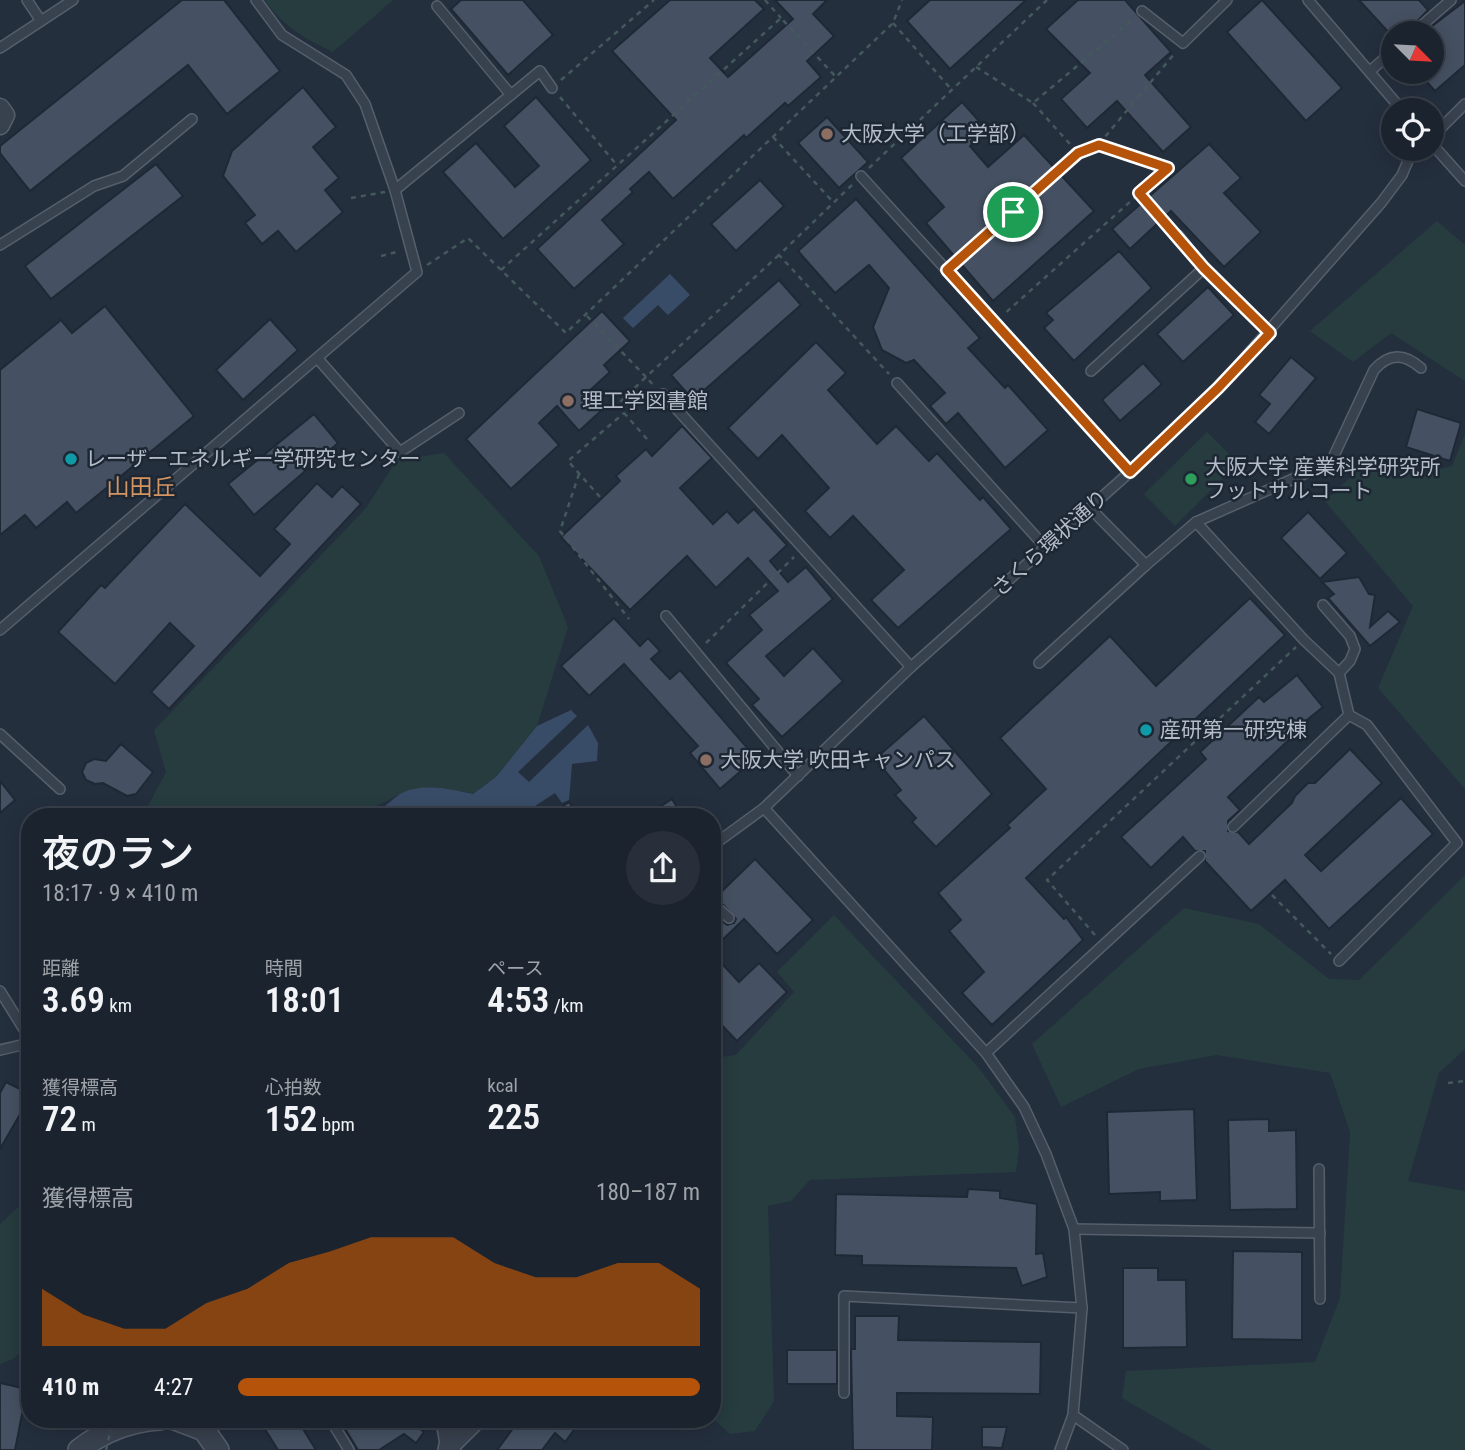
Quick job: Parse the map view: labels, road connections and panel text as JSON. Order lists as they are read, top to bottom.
{
  "streets": {
    "lane": ["さくら環状通り"]
  },
  "districts": ["山田丘"],
  "places": [
    "大阪大学（工学部）",
    "理工学図書館",
    "レーザーエネルギー学研究センター",
    "大阪大学 産業科学研究所 フットサルコート",
    "産研第一研究棟",
    "大阪大学 吹田キャンパス"
  ],
  "north": "bottom right",
  "page": {
    "heading": ["夜のラン", "18:17 · 9 × 410 m"],
    "stats": [
      ["距離", "3.69 km"],
      ["時間", "18:01"],
      ["ペース", "4:53 /km"],
      ["獲得標高", "72 m"],
      ["心拍数", "152 bpm"],
      ["kcal", "225"]
    ],
    "chart": ["獲得標高", "180–187 m"],
    "list": [
      {
        "name": "410 m",
        "note": "4:27"
      }
    ]
  }
}
